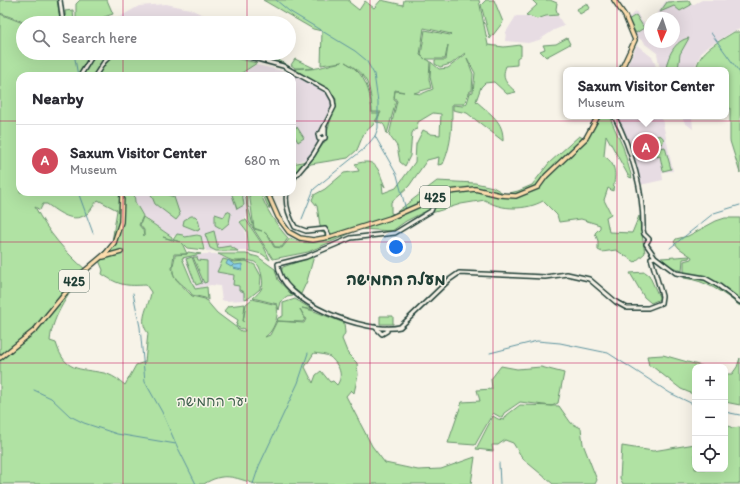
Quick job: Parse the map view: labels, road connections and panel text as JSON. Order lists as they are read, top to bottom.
{
  "streets": {
    "main road": ["425"]
  },
  "districts": ["מעלה החמישה"],
  "parks": ["יער החמישה"],
  "north": "bottom",
  "page": {
    "search": "Search here",
    "popup": ["Saxum Visitor Center", "Museum"],
    "heading": "Nearby",
    "list": [
      {
        "mark": "A",
        "name": "Saxum Visitor Center",
        "note": "Museum",
        "value": "680 m"
      }
    ],
    "pins": "A",
    "map_buttons": ["+", "−"]
  }
}
